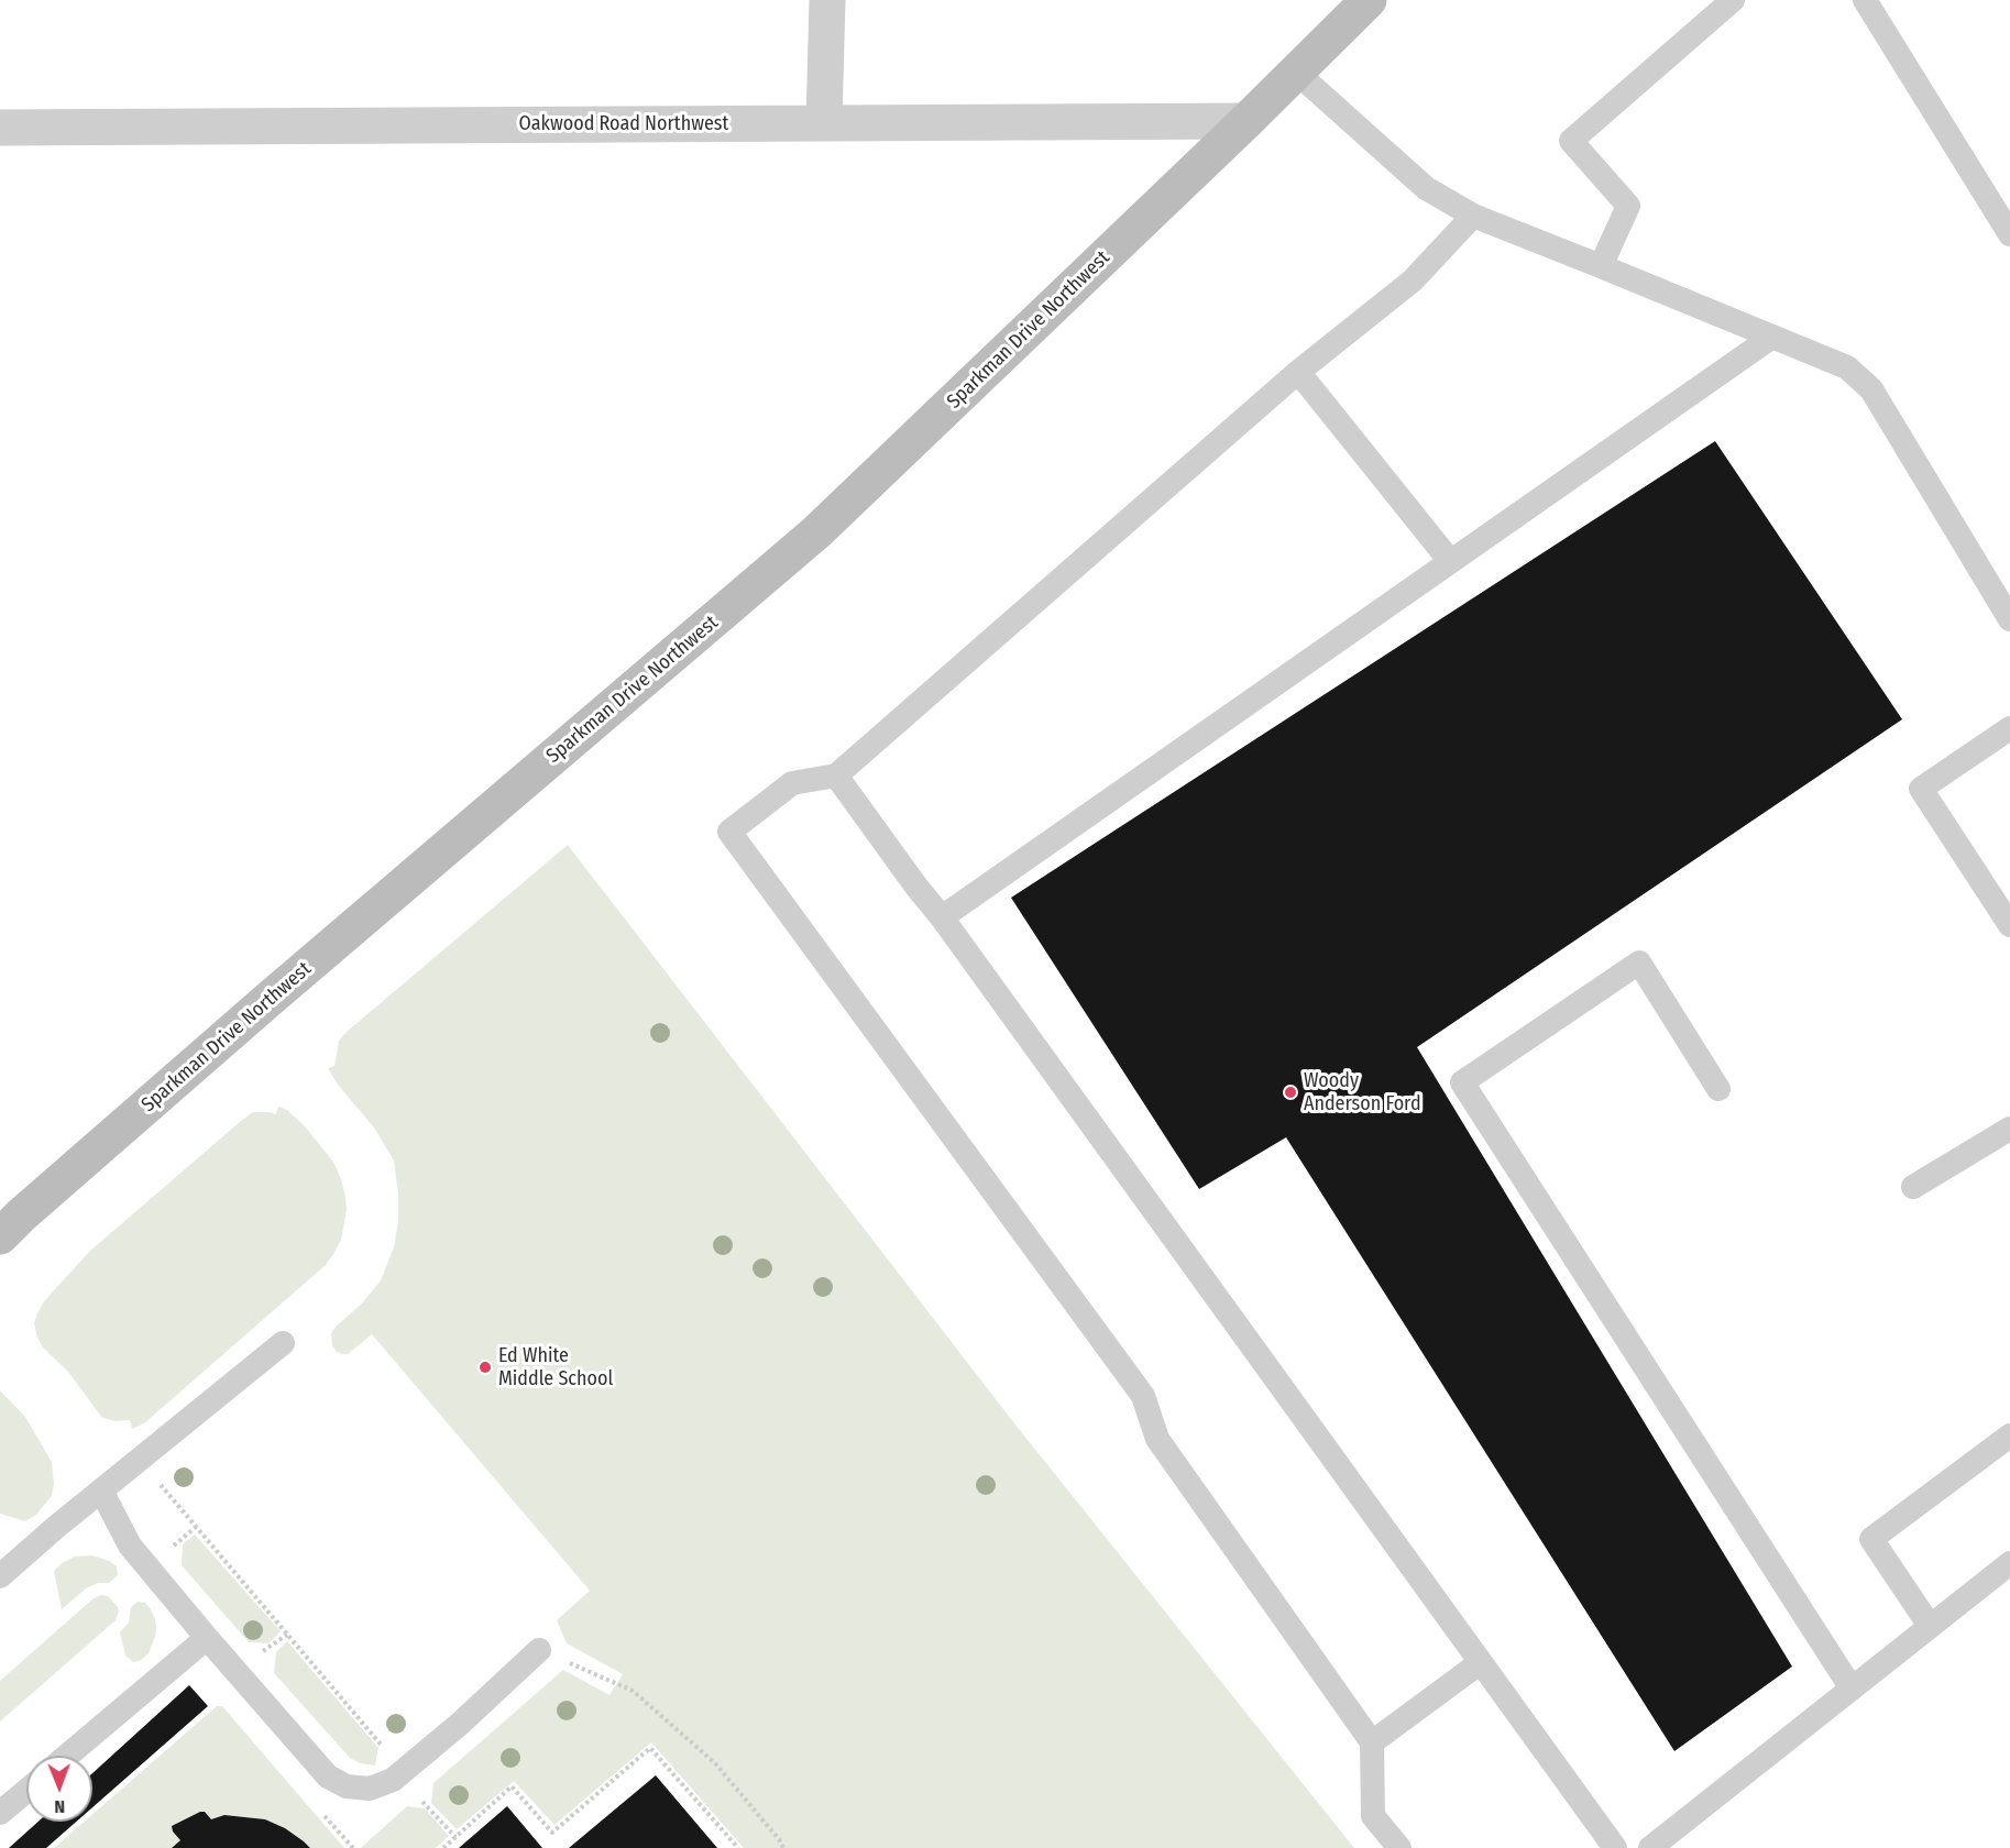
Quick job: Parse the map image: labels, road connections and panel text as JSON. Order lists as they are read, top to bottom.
{
  "streets": {
    "main road": ["Sparkman Drive Northwest"],
    "street": ["Oakwood Road Northwest"]
  },
  "crossings": [
    ["Oakwood Road Northwest", "Sparkman Drive Northwest"]
  ],
  "places": ["Woody Anderson Ford", "Ed White Middle School"],
  "north": "bottom"
}
